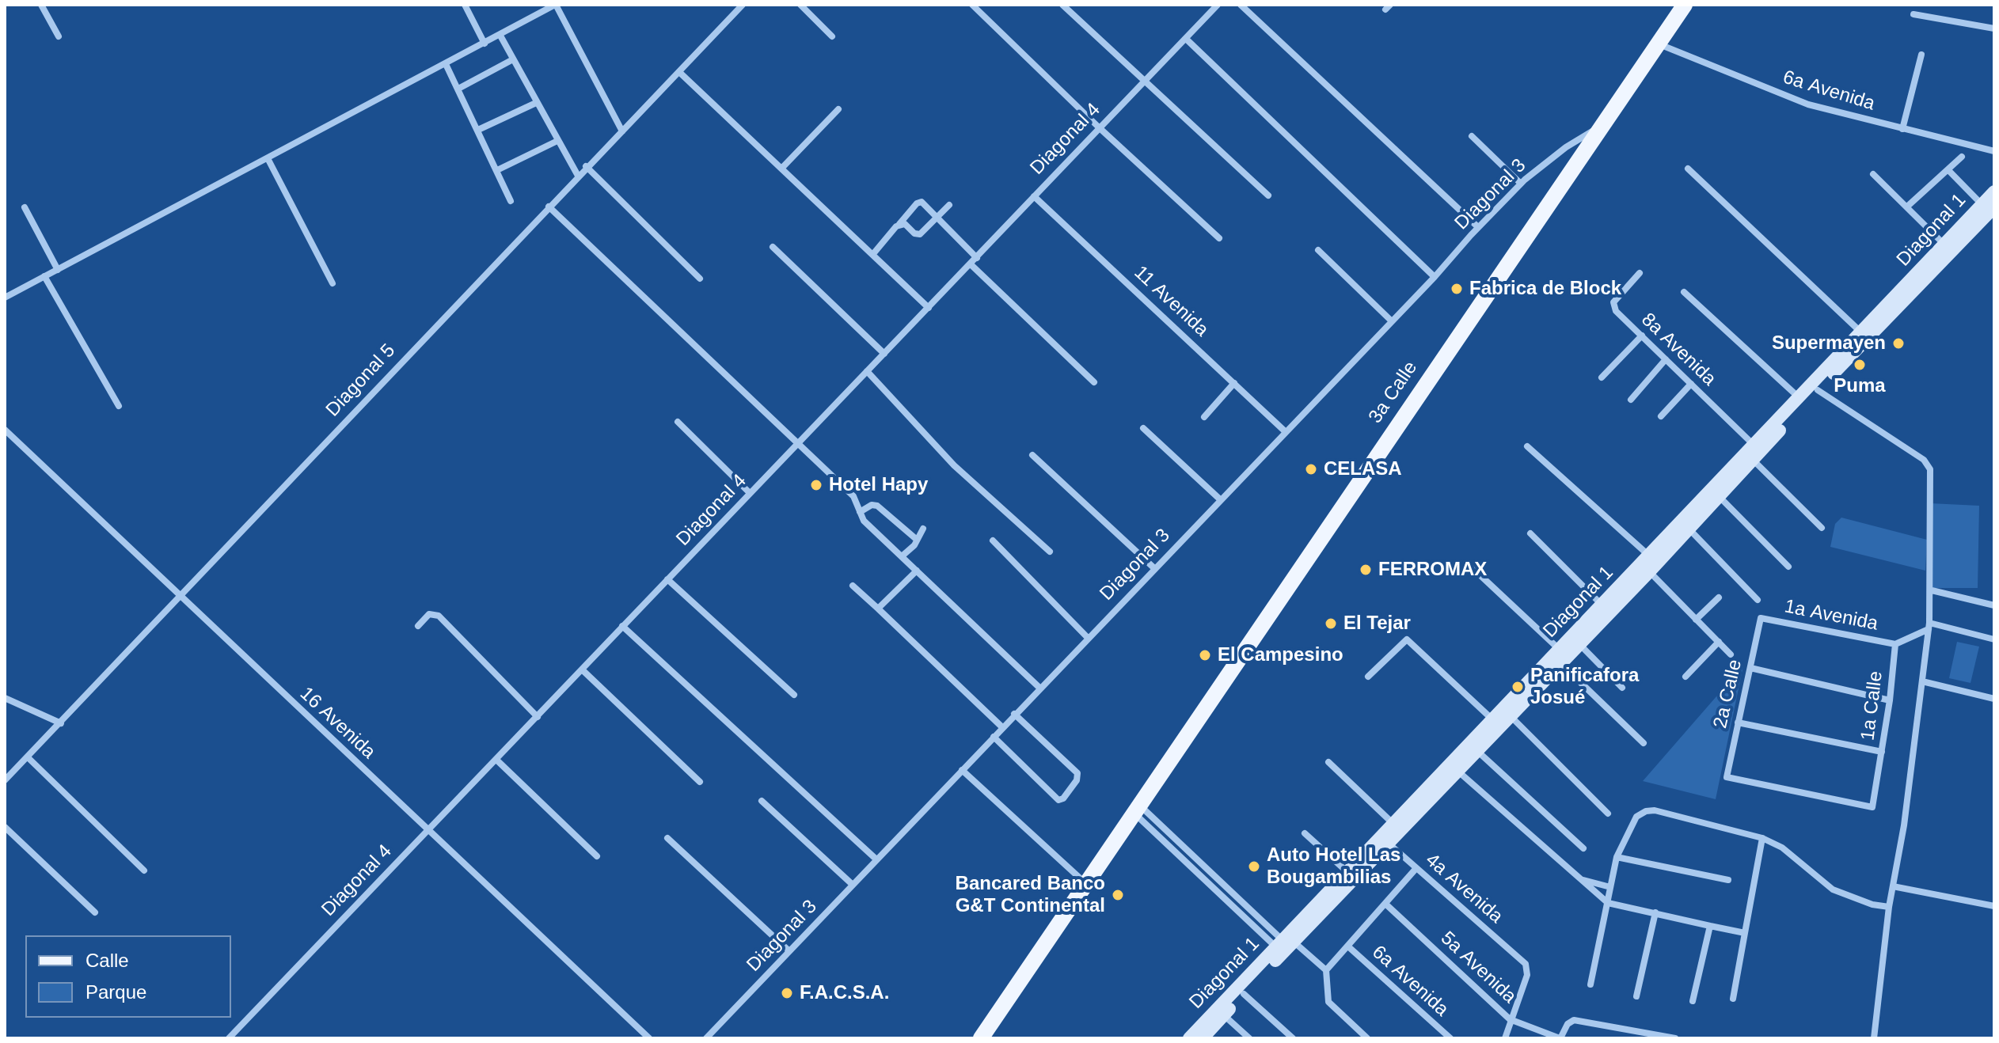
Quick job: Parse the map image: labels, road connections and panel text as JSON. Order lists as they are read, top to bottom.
{
  "streets": {
    "main road": ["Diagonal 1", "3a Calle"],
    "street": [
      "6a Avenida",
      "Diagonal 4",
      "Diagonal 3",
      "11 Avenida",
      "8a Avenida",
      "Diagonal 5",
      "1a Avenida",
      "2a Calle",
      "1a Calle",
      "16 Avenida",
      "4a Avenida",
      "5a Avenida"
    ]
  },
  "crossings": [
    ["6a Avenida", "3a Calle"],
    ["Diagonal 4", "11 Avenida"],
    ["Diagonal 4", "16 Avenida"],
    ["Diagonal 3", "11 Avenida"],
    ["Diagonal 3", "3a Calle"],
    ["Diagonal 1", "8a Avenida"],
    ["Diagonal 1", "4a Avenida"],
    ["Diagonal 5", "16 Avenida"],
    ["1a Avenida", "2a Calle"],
    ["1a Avenida", "1a Calle"],
    ["2a Calle", "1a Calle"],
    ["4a Avenida", "5a Avenida"]
  ],
  "places": [
    "Fabrica de Block",
    "Supermayen",
    "Puma",
    "CELASA",
    "Hotel Hapy",
    "FERROMAX",
    "El Tejar",
    "El Campesino",
    "Panificafora Josué",
    "Auto Hotel Las Bougambilias",
    "Bancared Banco G&T Continental",
    "F.A.C.S.A."
  ],
  "legend": ["Calle", "Parque"]
}
